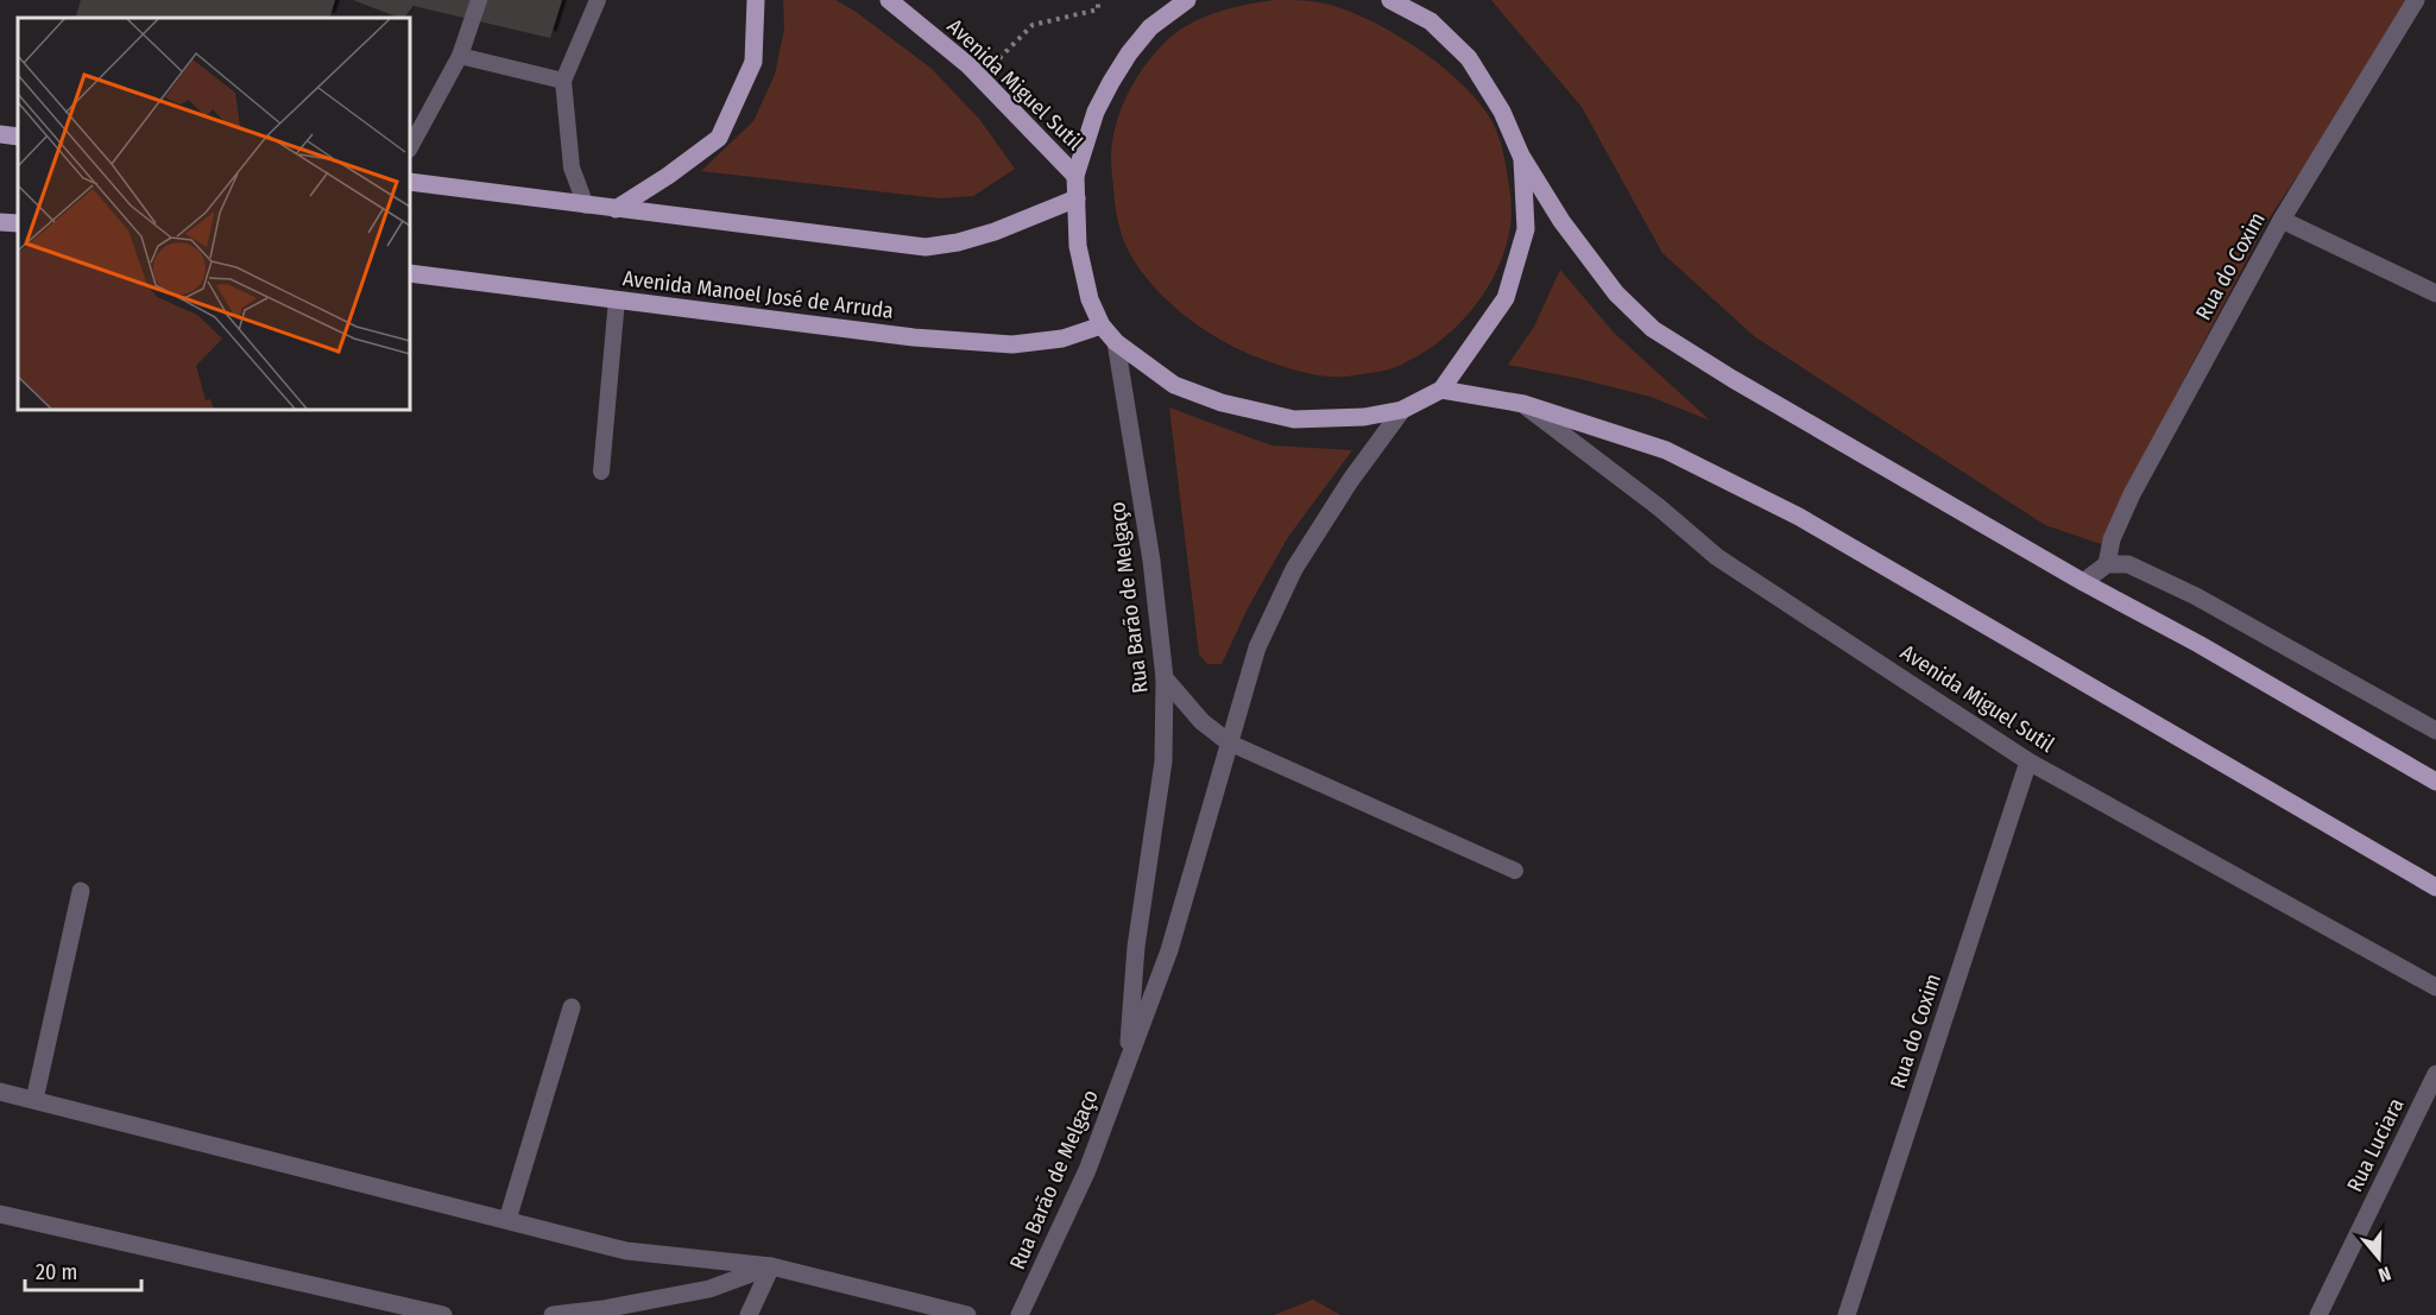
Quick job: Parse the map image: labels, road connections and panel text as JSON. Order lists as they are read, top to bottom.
{
  "streets": {
    "main road": ["Avenida Miguel Sutil", "Avenida Manoel José de Arruda"],
    "street": ["Rua do Coxim", "Rua Barão de Melgaço", "Rua Luciara"]
  },
  "crossings": [
    ["Avenida Miguel Sutil", "Rua do Coxim"]
  ],
  "scale_bar": "20 m",
  "north": "bottom"
}
